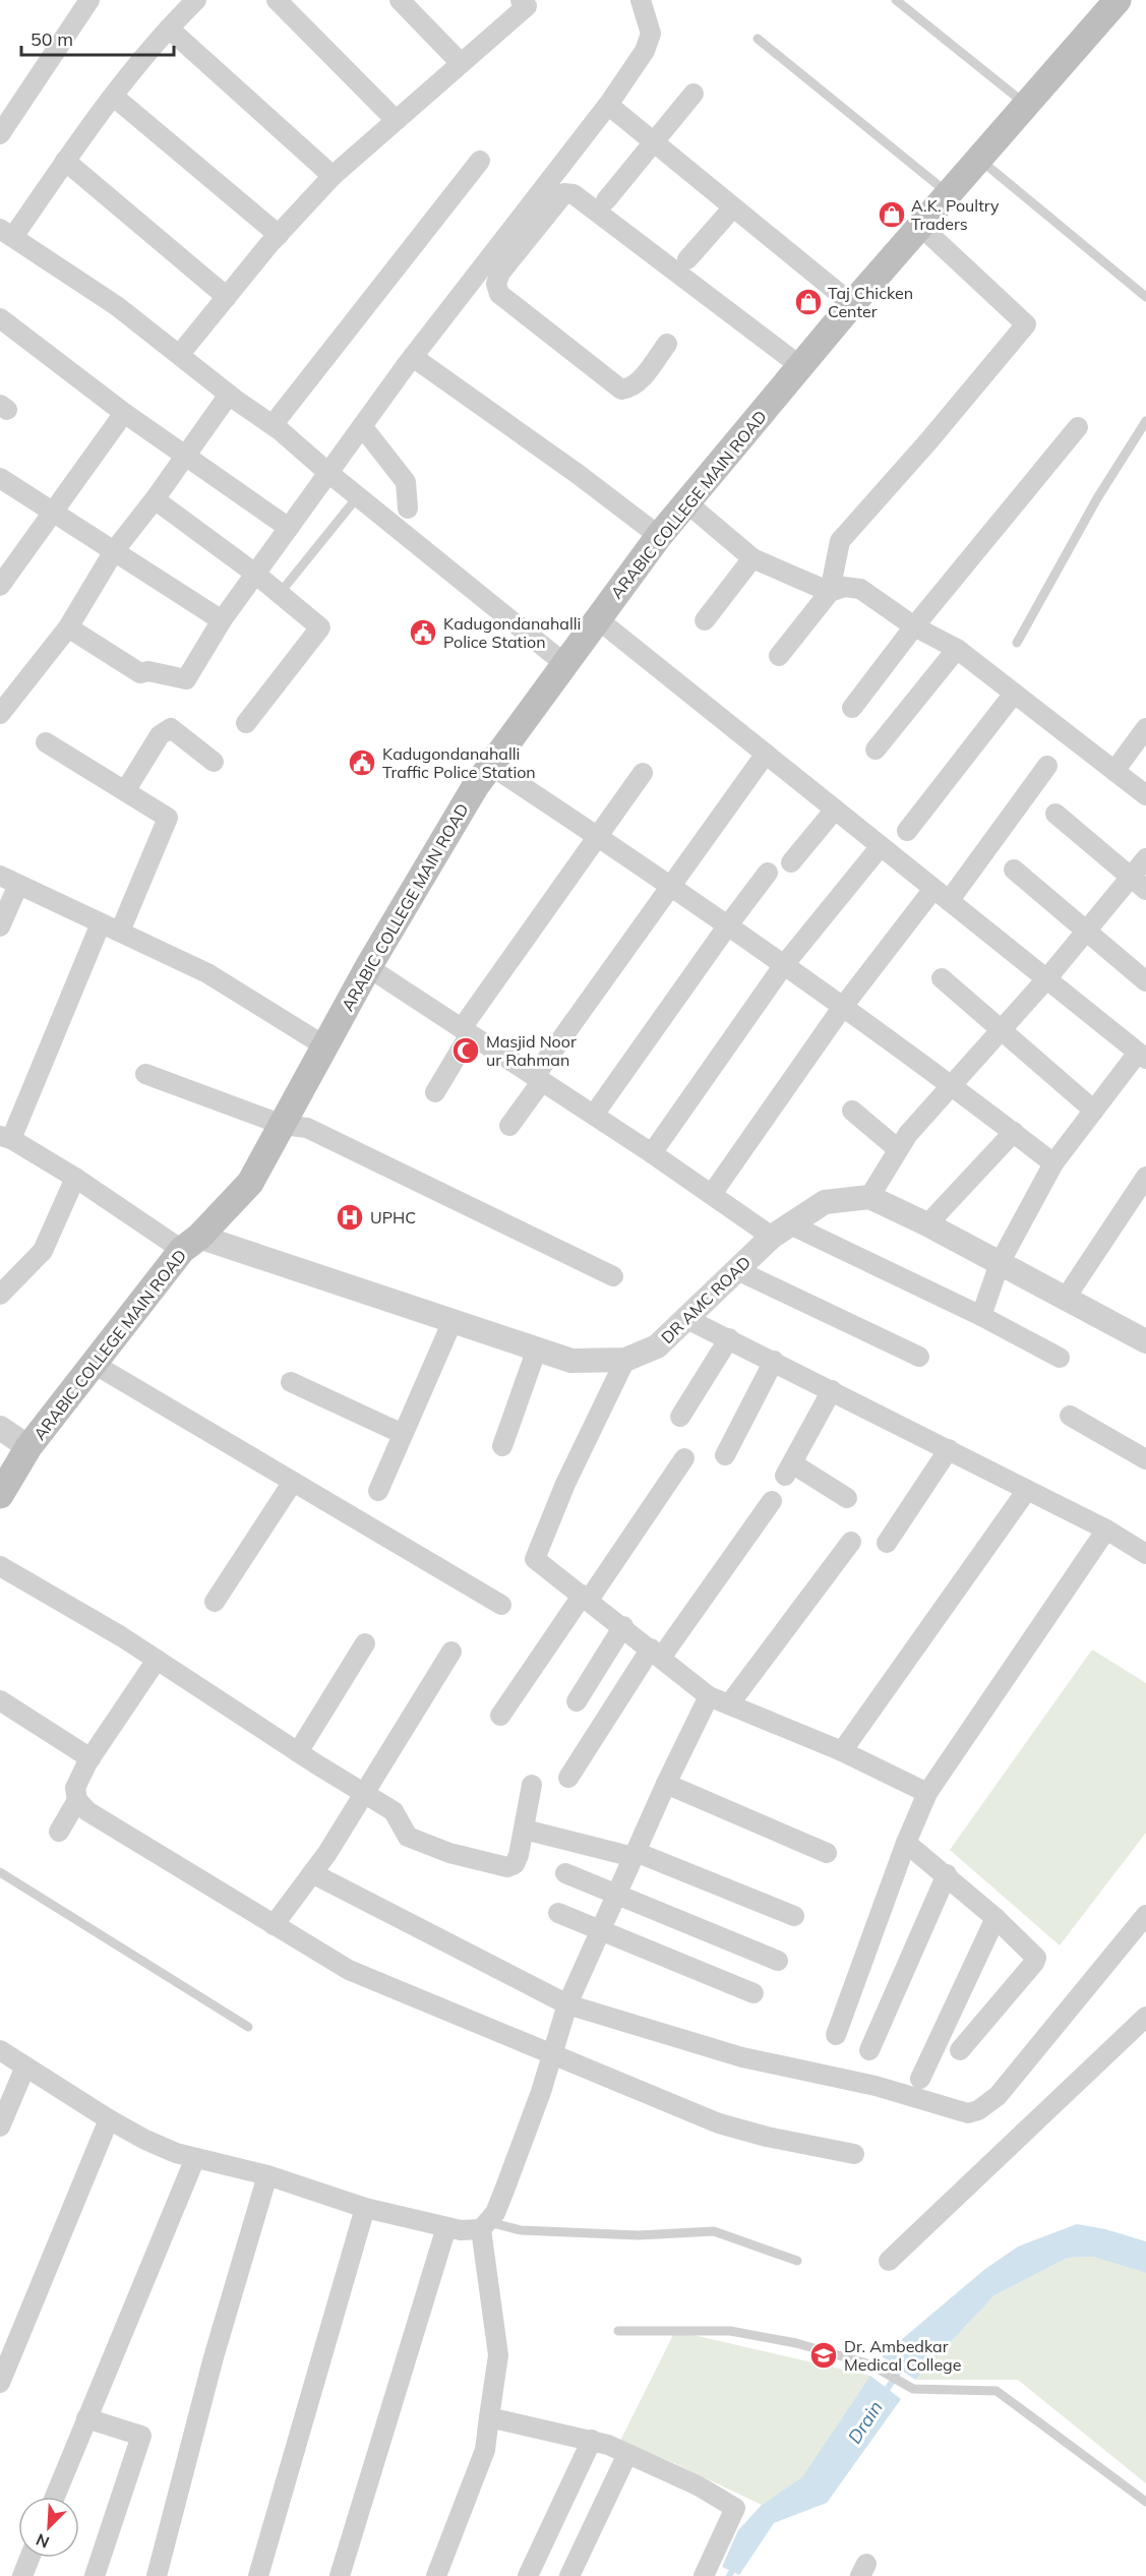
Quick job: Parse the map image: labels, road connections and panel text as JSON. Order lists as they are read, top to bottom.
{
  "streets": {
    "main road": ["ARABIC COLLEGE MAIN ROAD"],
    "street": ["DR AMC ROAD"]
  },
  "crossings": [
    ["ARABIC COLLEGE MAIN ROAD", "DR AMC ROAD"]
  ],
  "water": ["Drain"],
  "places": {
    "shop": ["A.K. Poultry Traders", "Taj Chicken Center"],
    "public building": ["Kadugondanahalli Police Station", "Kadugondanahalli Traffic Police Station"],
    "mosque": ["Masjid Noor ur Rahman"],
    "hospital": ["UPHC"],
    "school or university": ["Dr. Ambedkar Medical College"]
  },
  "scale_bar": "50 m",
  "north": "bottom left"
}
